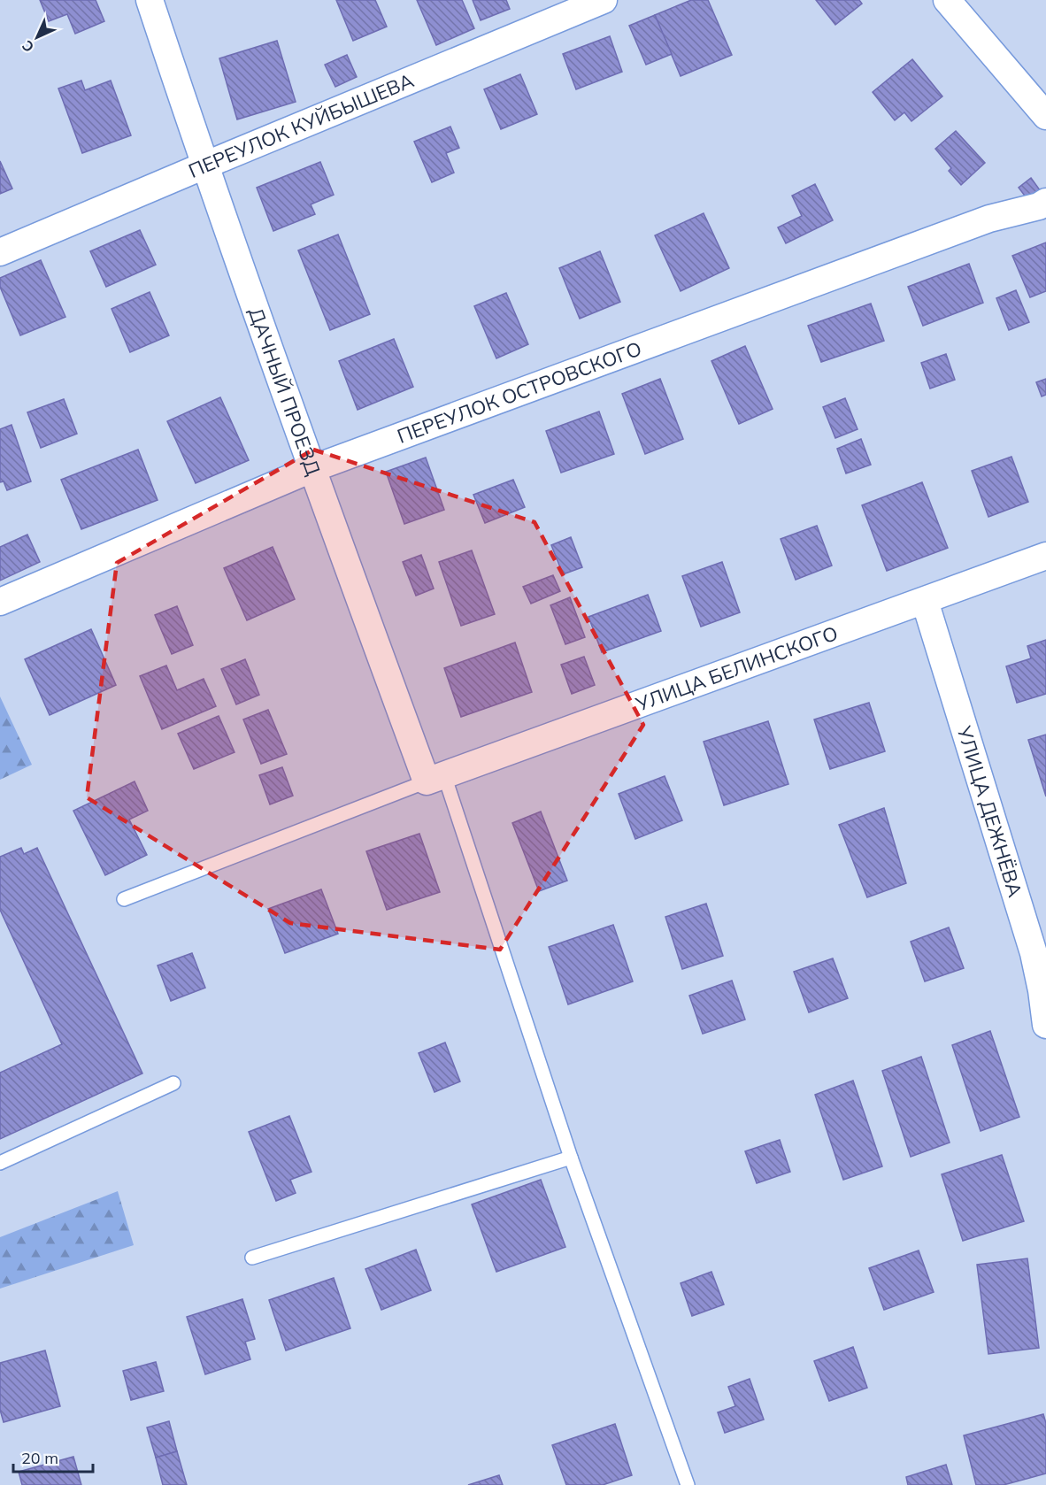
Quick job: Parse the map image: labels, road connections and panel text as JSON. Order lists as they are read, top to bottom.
{
  "streets": {
    "street": [
      "ПЕРЕУЛОК КУЙБЫШЕВА",
      "ДАЧНЫЙ ПРОЕЗД",
      "ПЕРЕУЛОК ОСТРОВСКОГО",
      "УЛИЦА БЕЛИНСКОГО",
      "УЛИЦА ДЕЖНЁВА"
    ]
  },
  "crossings": [
    ["ПЕРЕУЛОК КУЙБЫШЕВА", "ДАЧНЫЙ ПРОЕЗД"],
    ["ДАЧНЫЙ ПРОЕЗД", "ПЕРЕУЛОК ОСТРОВСКОГО"],
    ["ДАЧНЫЙ ПРОЕЗД", "УЛИЦА БЕЛИНСКОГО"],
    ["УЛИЦА БЕЛИНСКОГО", "УЛИЦА ДЕЖНЁВА"]
  ],
  "scale_bar": "20 m",
  "north": "bottom left"
}
